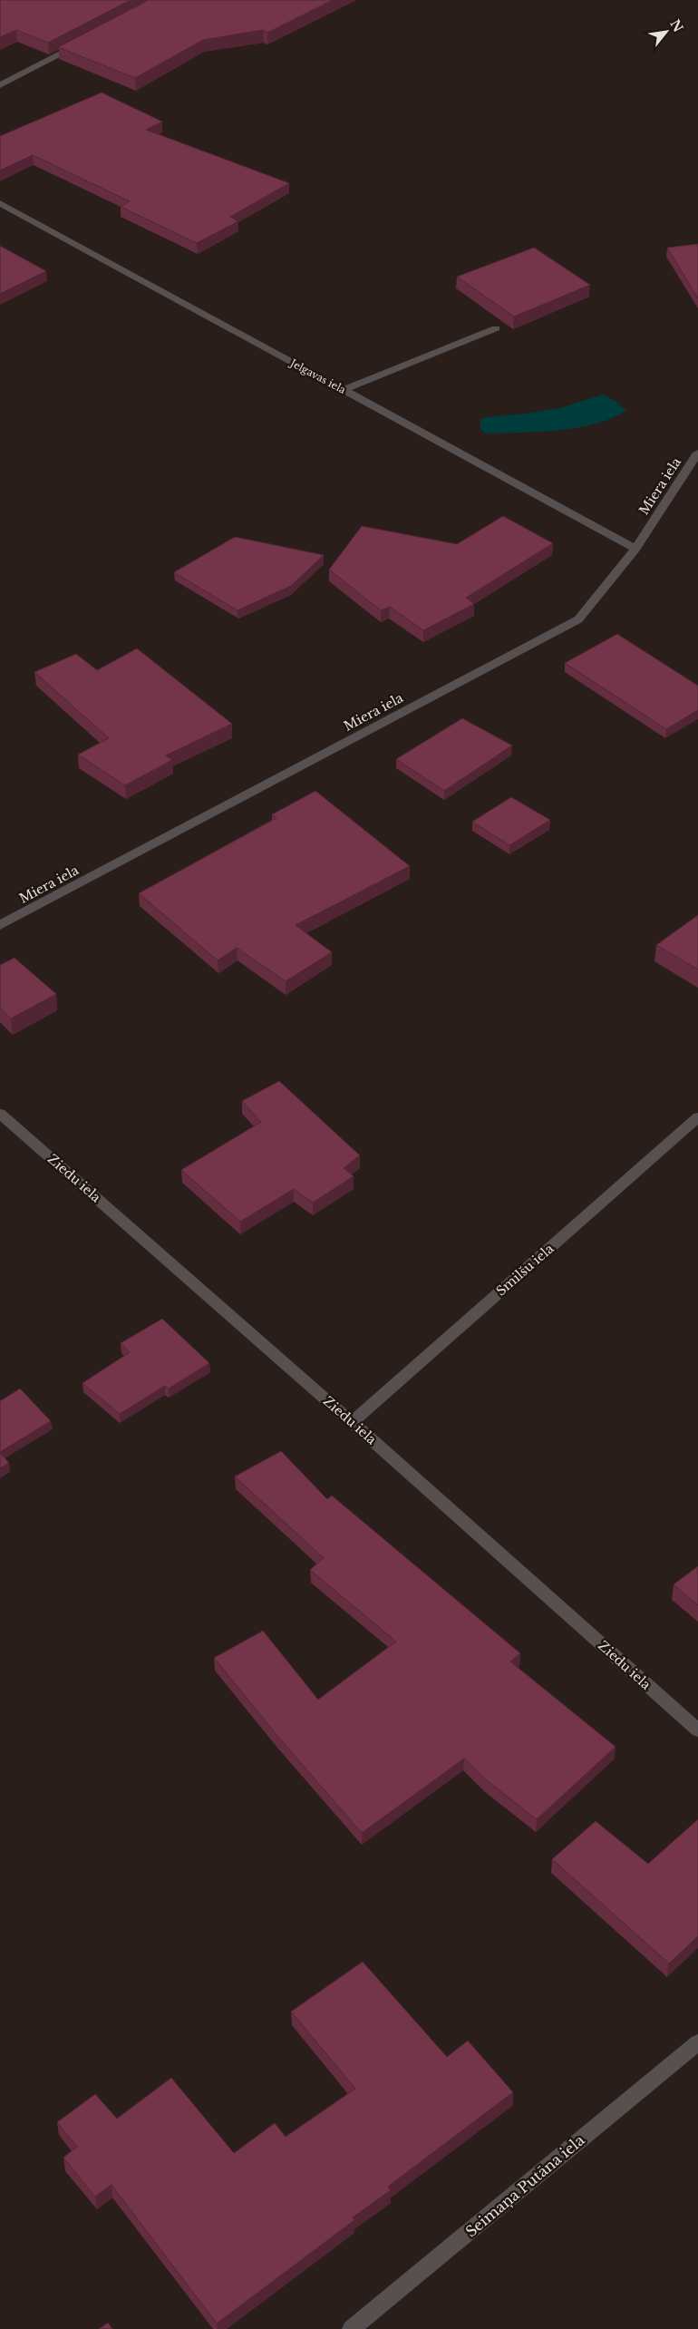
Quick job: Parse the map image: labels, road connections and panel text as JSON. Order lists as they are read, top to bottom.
{
  "streets": {
    "street": [
      "Jelgavas iela",
      "Miera iela",
      "Ziedu iela",
      "Smilšu iela",
      "Seimaņa Putāna iela"
    ]
  },
  "crossings": [
    ["Jelgavas iela", "Miera iela"],
    ["Ziedu iela", "Smilšu iela"]
  ],
  "north": "top right"
}
